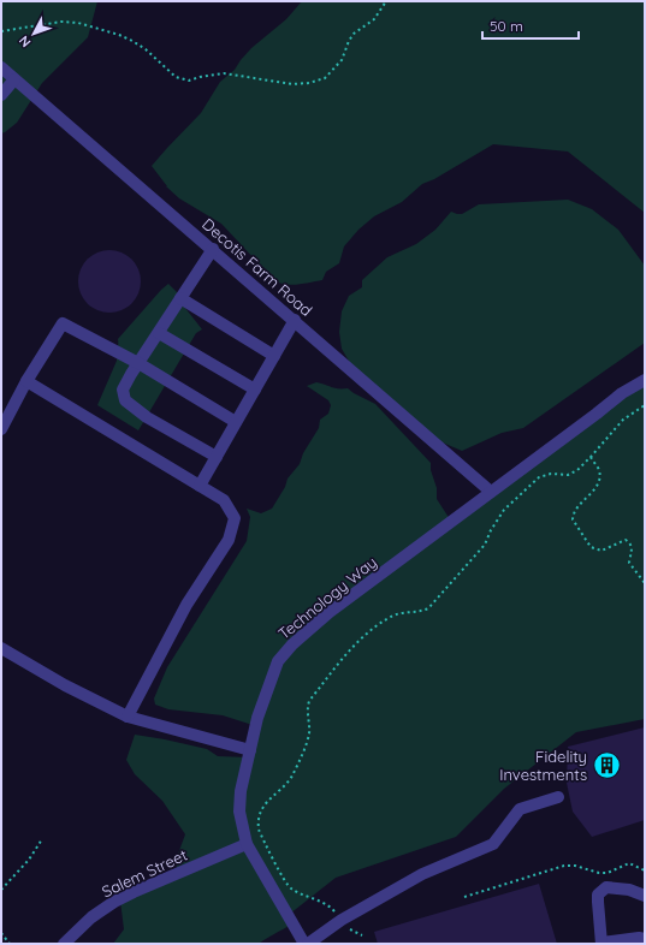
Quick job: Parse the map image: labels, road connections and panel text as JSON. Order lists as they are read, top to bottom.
{
  "streets": {
    "street": ["Decotis Farm Road", "Technology Way", "Salem Street"]
  },
  "crossings": [
    ["Decotis Farm Road", "Technology Way"],
    ["Technology Way", "Salem Street"]
  ],
  "places": {
    "building": ["Fidelity Investments"]
  },
  "scale_bar": "50 m",
  "north": "bottom left"
}
